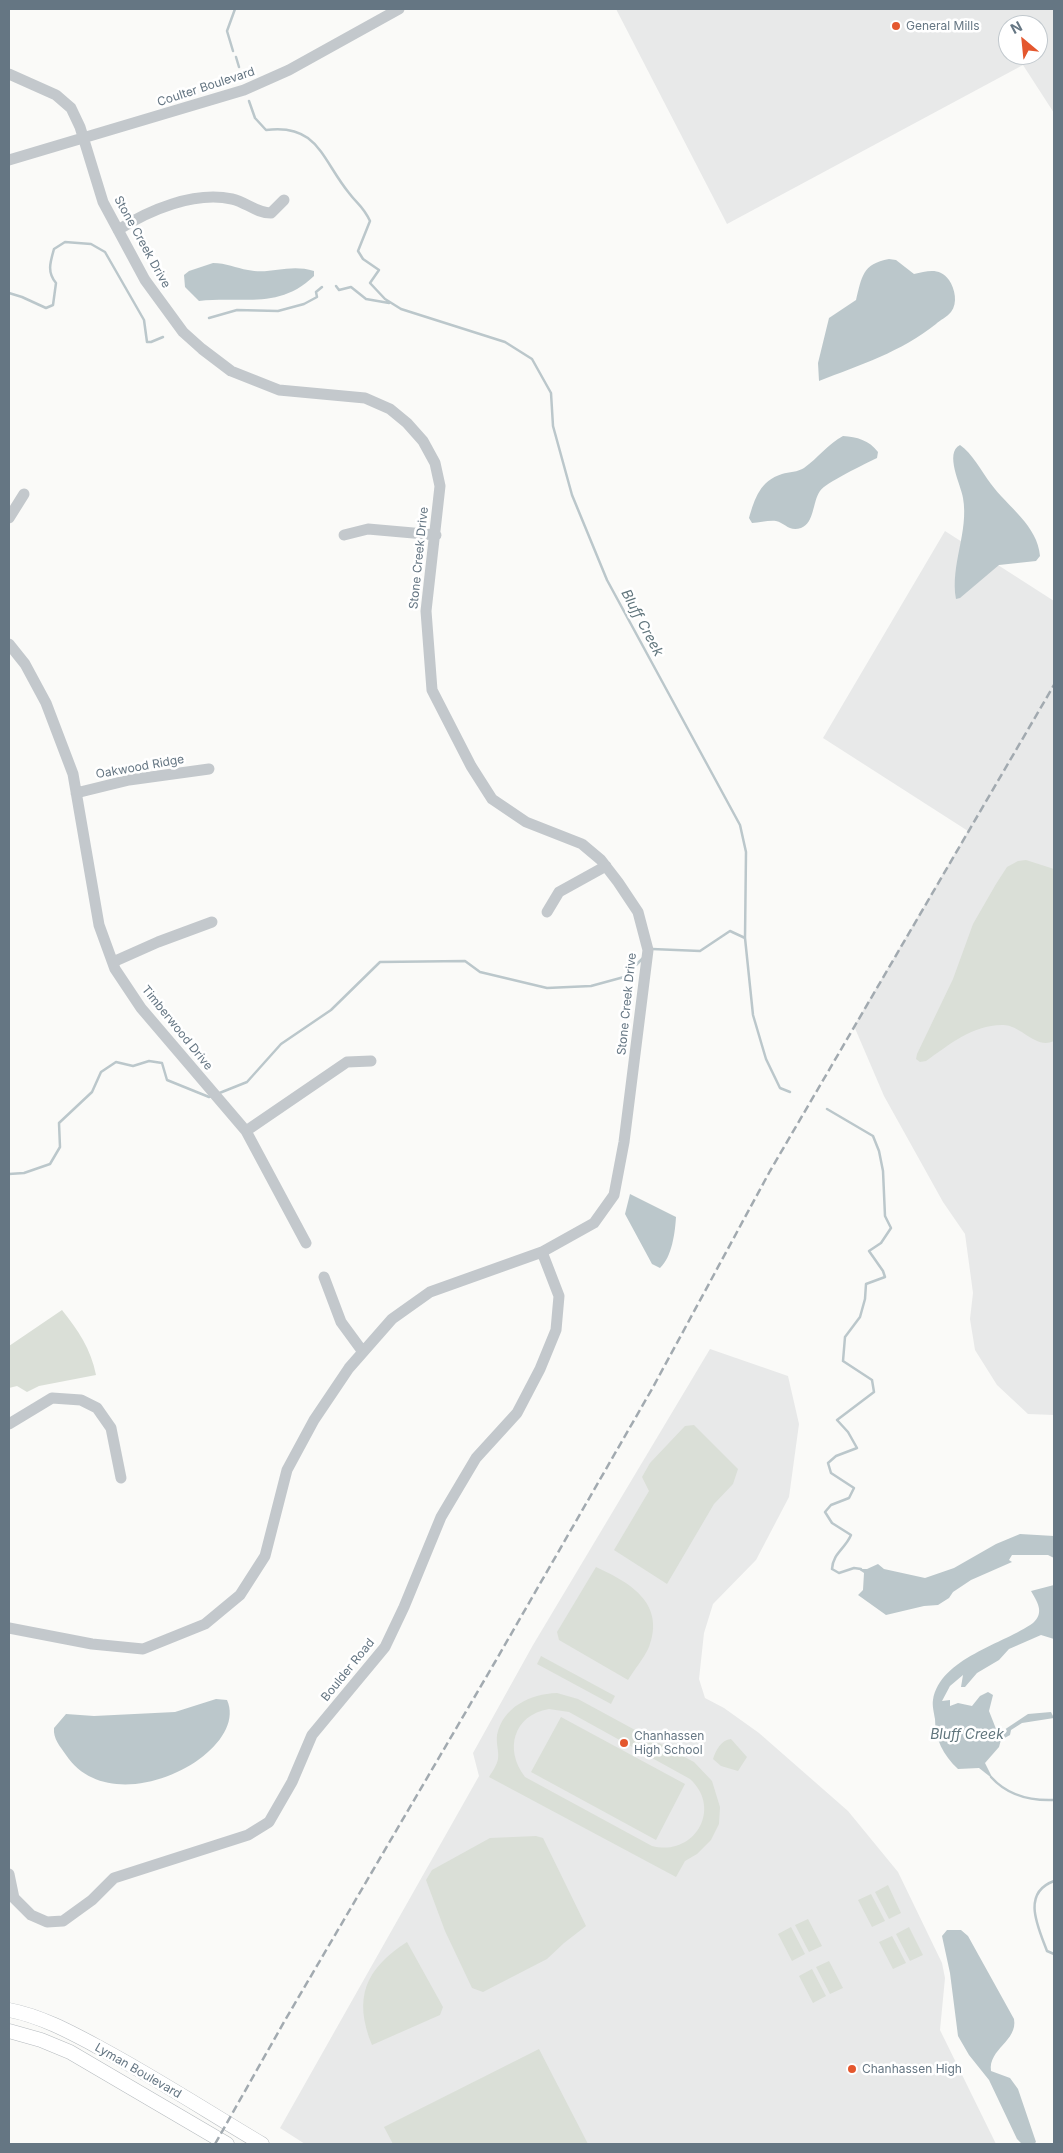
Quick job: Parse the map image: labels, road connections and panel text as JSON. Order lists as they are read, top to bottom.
{
  "streets": {
    "main road": ["Lyman Boulevard"],
    "street": [
      "Coulter Boulevard",
      "Stone Creek Drive",
      "Oakwood Ridge",
      "Timberwood Drive",
      "Boulder Road"
    ]
  },
  "crossings": [
    ["Coulter Boulevard", "Stone Creek Drive"],
    ["Stone Creek Drive", "Boulder Road"],
    ["Oakwood Ridge", "Timberwood Drive"]
  ],
  "water": ["Bluff Creek"],
  "places": ["General Mills", "Chanhassen High School", "Chanhassen High"],
  "north": "top left"
}
